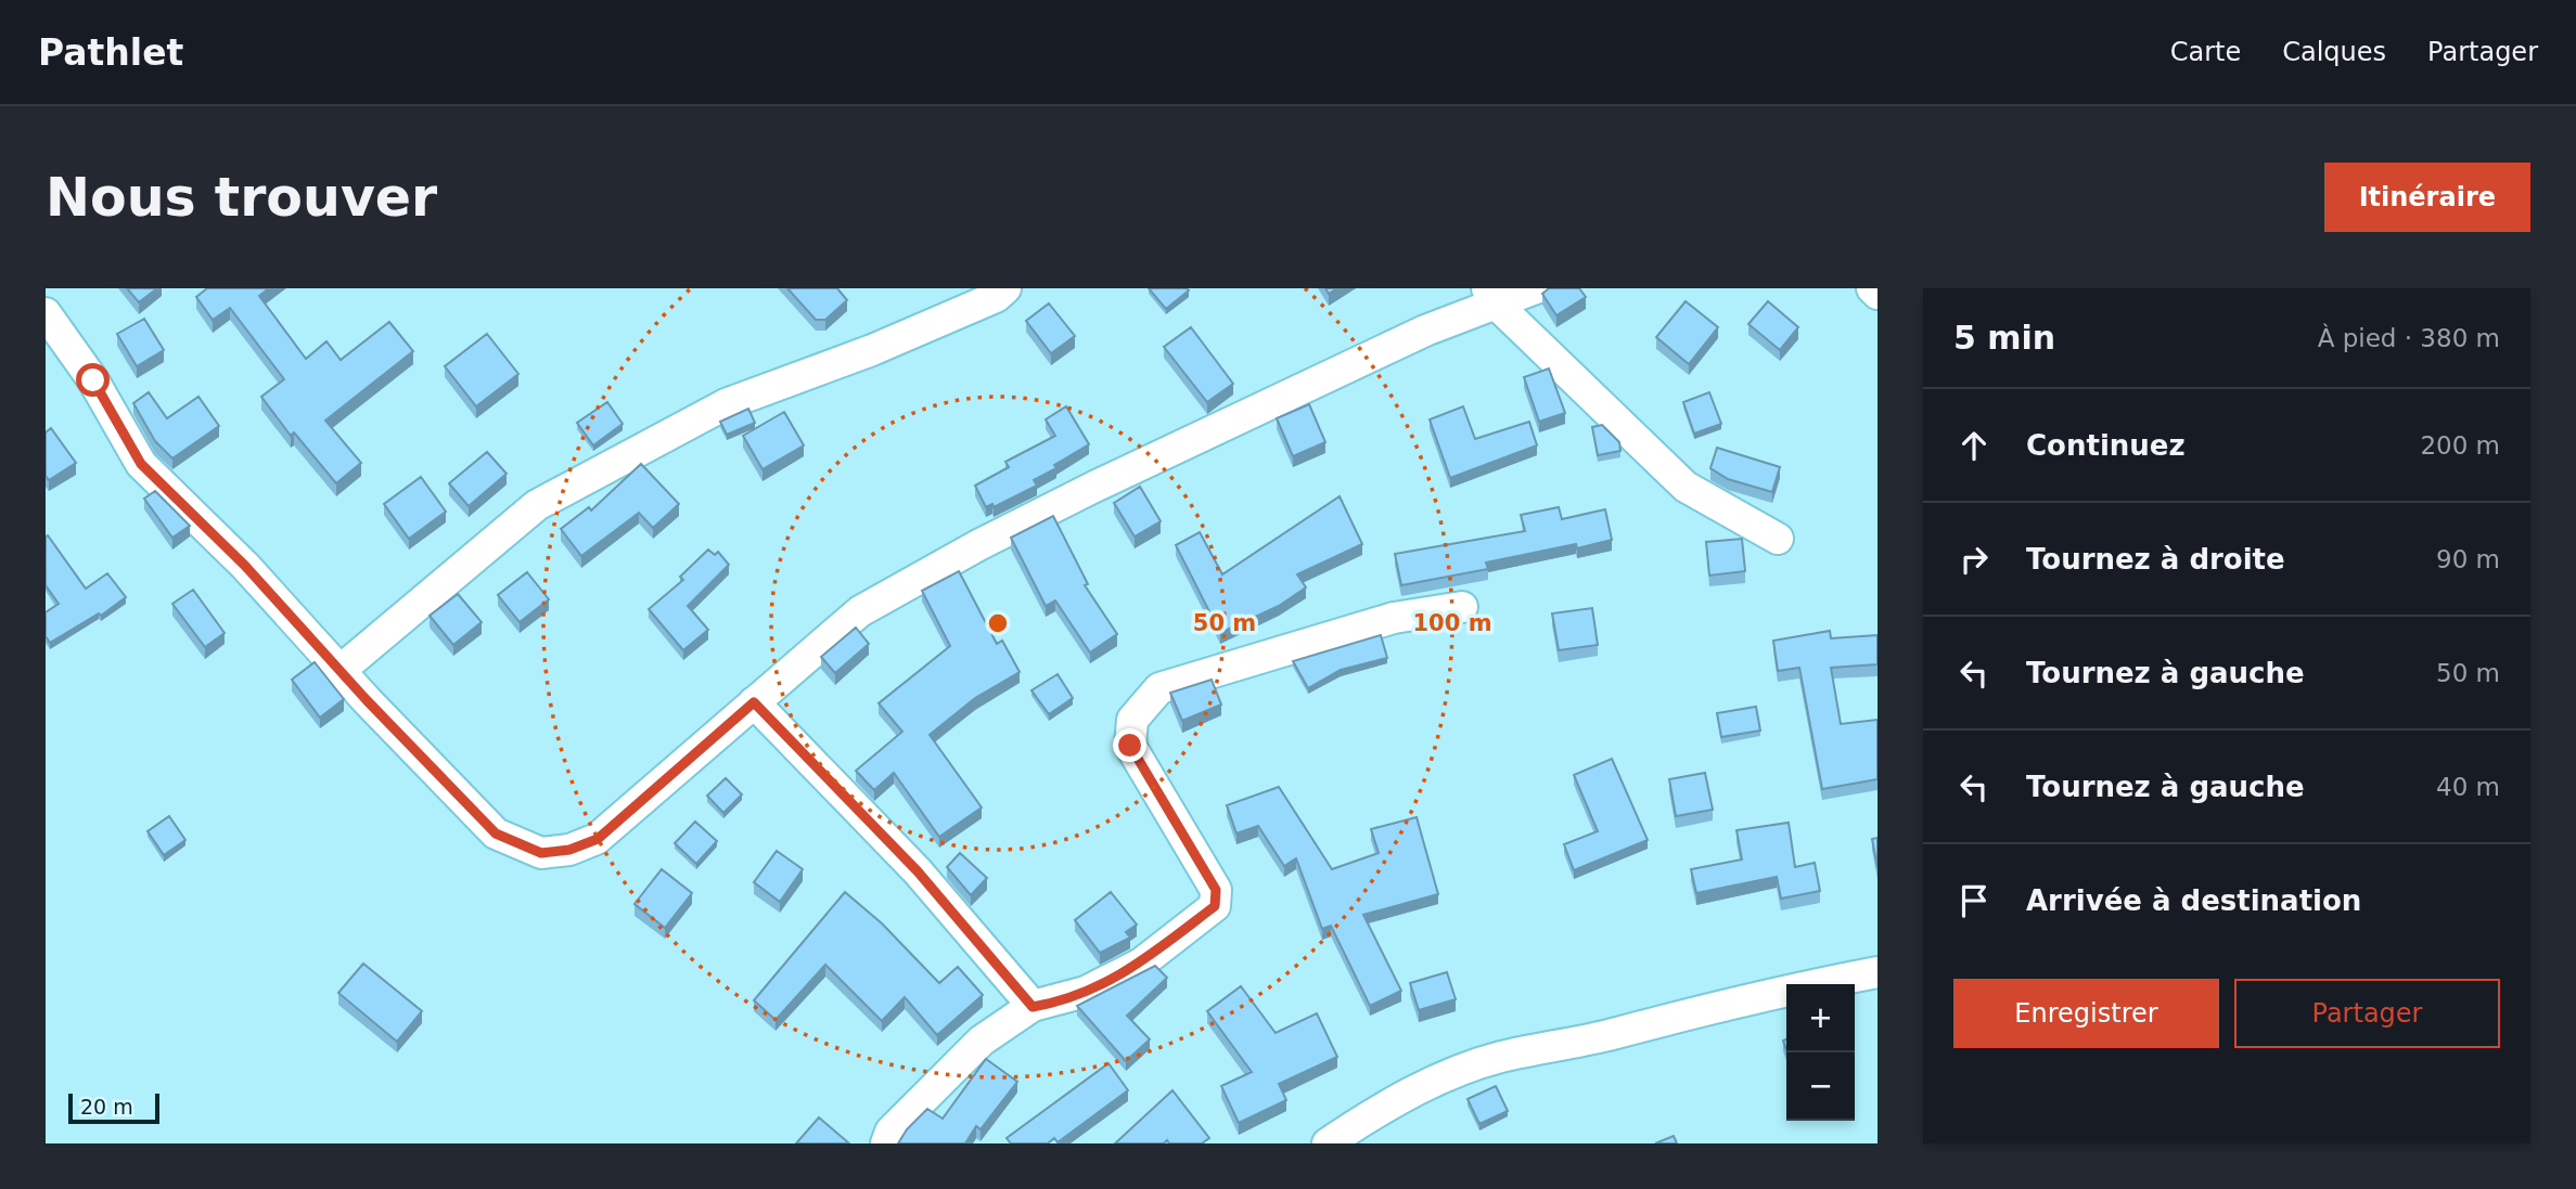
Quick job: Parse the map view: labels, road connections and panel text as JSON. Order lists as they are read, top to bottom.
{
  "scale_bar": "20 m",
  "page": {
    "header": "Pathlet",
    "nav": ["Carte", "Calques", "Partager"],
    "buttons": [
      "Itinéraire",
      ["Enregistrer", "Partager"]
    ],
    "title": "Nous trouver",
    "heading": ["5 min", "À pied · 380 m"],
    "list": [
      ["Continuez", "200 m"],
      ["Tournez à droite", "90 m"],
      ["Tournez à gauche", "50 m"],
      ["Tournez à gauche", "40 m"],
      "Arrivée à destination"
    ],
    "map_buttons": ["+", "−"],
    "scale": "20 m"
  },
  "rings": ["50 m", "100 m"]
}
